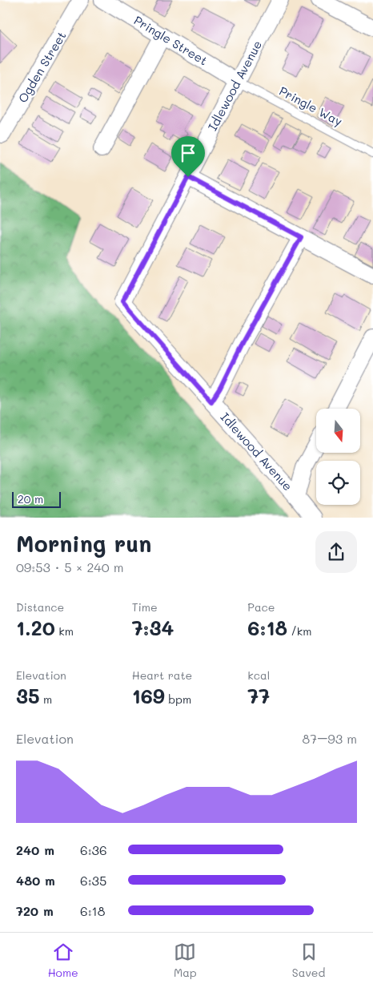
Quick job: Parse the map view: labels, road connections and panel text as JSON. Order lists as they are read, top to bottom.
{
  "streets": {
    "street": ["Pringle Street", "Ogden Street", "Idlewood Avenue"],
    "lane": ["Pringle Way"]
  },
  "crossings": [
    ["Pringle Street", "Idlewood Avenue"],
    ["Pringle Street", "Pringle Way"],
    ["Idlewood Avenue", "Pringle Way"]
  ],
  "scale_bar": "20 m",
  "north": "bottom",
  "page": {
    "scale": "20 m",
    "heading": ["Morning run", "09:53 · 5 × 240 m"],
    "stats": [
      ["Distance", "1.20 km"],
      ["Time", "7:34"],
      ["Pace", "6:18 /km"],
      ["Elevation", "35 m"],
      ["Heart rate", "169 bpm"],
      ["kcal", "77"]
    ],
    "chart": ["Elevation", "87–93 m"],
    "list": [
      {
        "name": "240 m",
        "note": "6:36"
      },
      {
        "name": "480 m",
        "note": "6:35"
      },
      {
        "name": "720 m",
        "note": "6:18"
      }
    ],
    "tabs": ["Home", "Map", "Saved"]
  }
}
